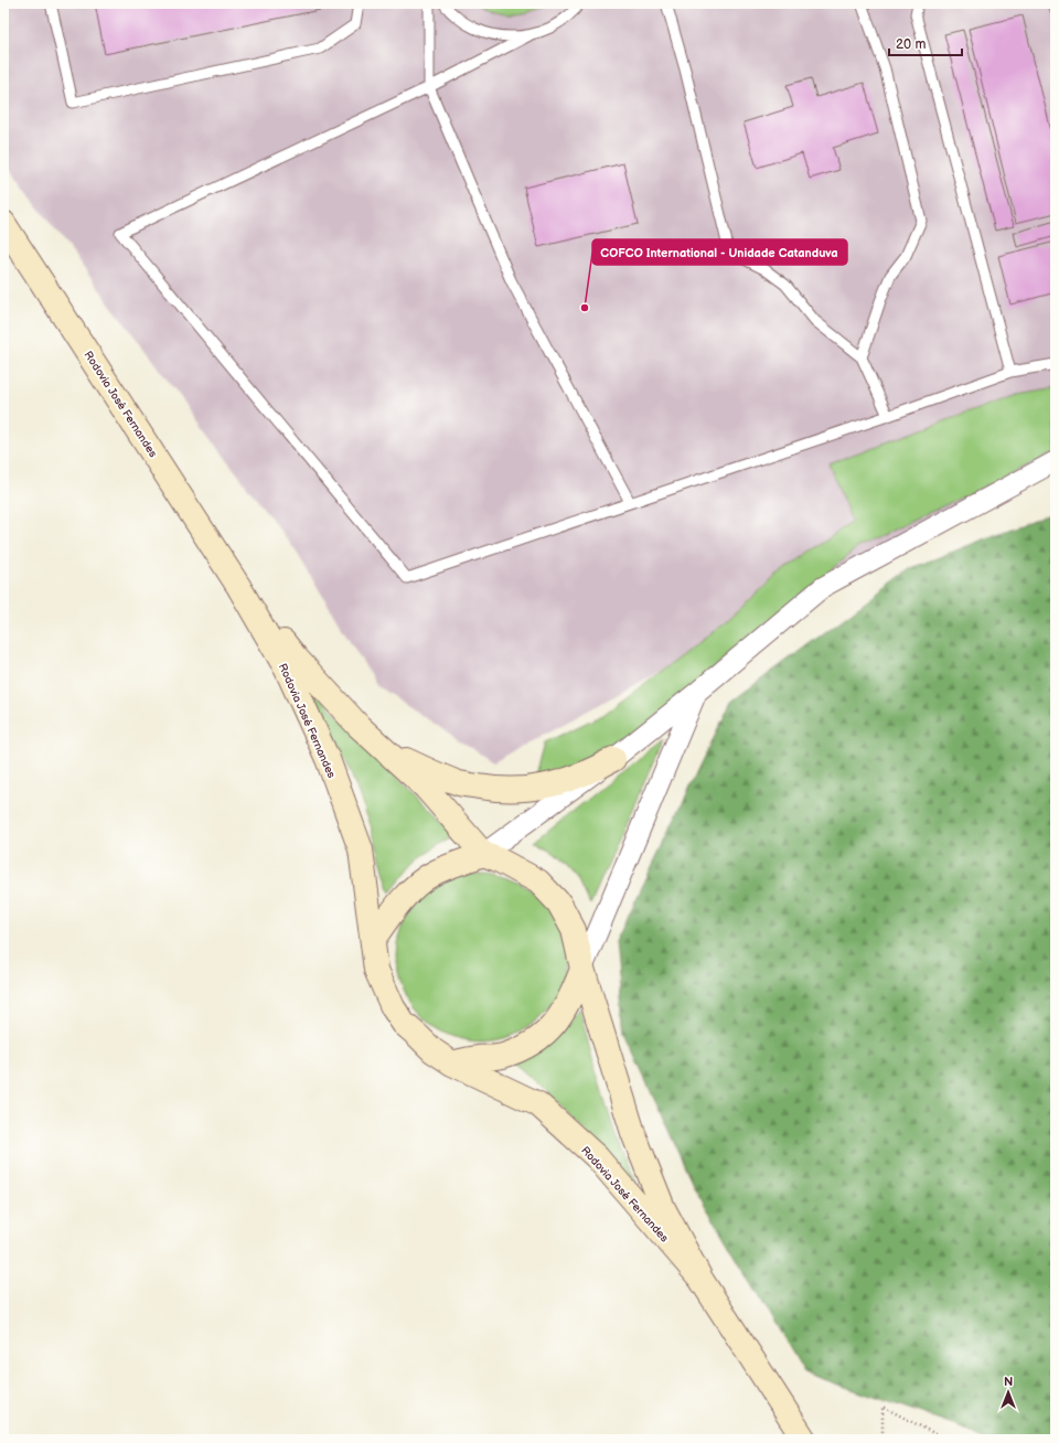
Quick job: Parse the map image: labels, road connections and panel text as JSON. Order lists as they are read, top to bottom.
{
  "streets": {
    "main road": ["Rodovia José Fernandes"]
  },
  "places": ["COFCO International - Unidade Catanduva"],
  "scale_bar": "20 m",
  "north": "top"
}
